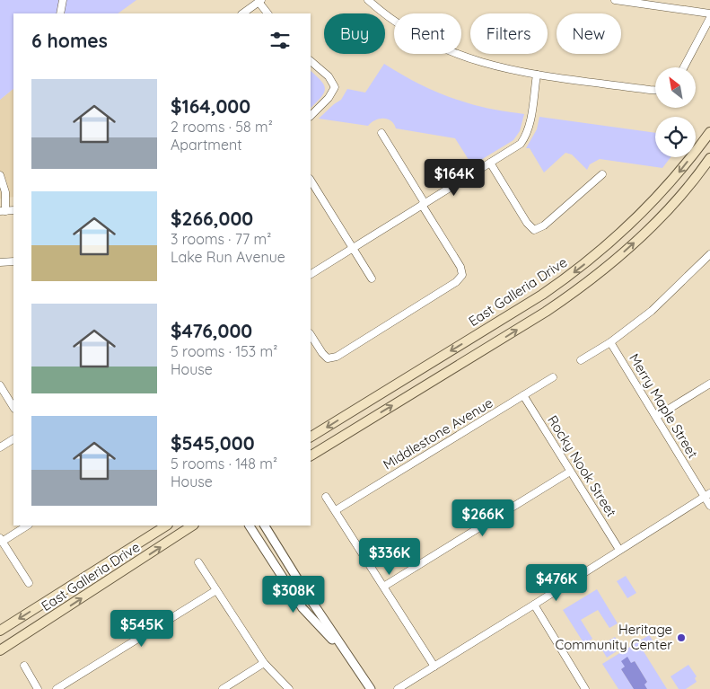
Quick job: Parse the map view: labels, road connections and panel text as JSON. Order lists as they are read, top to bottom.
{
  "streets": {
    "main road": ["East Galleria Drive"],
    "street": ["Merry Maple Street", "Middlestone Avenue", "Rocky Nook Street"]
  },
  "crossings": [
    ["Middlestone Avenue", "Rocky Nook Street"]
  ],
  "places": ["Heritage Community Center"],
  "north": "top left",
  "page": {
    "chip": [
      "Buy",
      "Rent",
      "Filters",
      "New"
    ],
    "heading": "6 homes",
    "list": [
      {
        "name": "$164,000",
        "note": "2 rooms · 58 m² · Apartment"
      },
      {
        "name": "$266,000",
        "note": "3 rooms · 77 m² · Lake Run Avenue"
      },
      {
        "name": "$476,000",
        "note": "5 rooms · 153 m² · House"
      },
      {
        "name": "$545,000",
        "note": "5 rooms · 148 m² · House"
      }
    ],
    "price": [
      "$164K",
      "$266K",
      "$336K",
      "$476K",
      "$308K",
      "$545K"
    ]
  }
}
